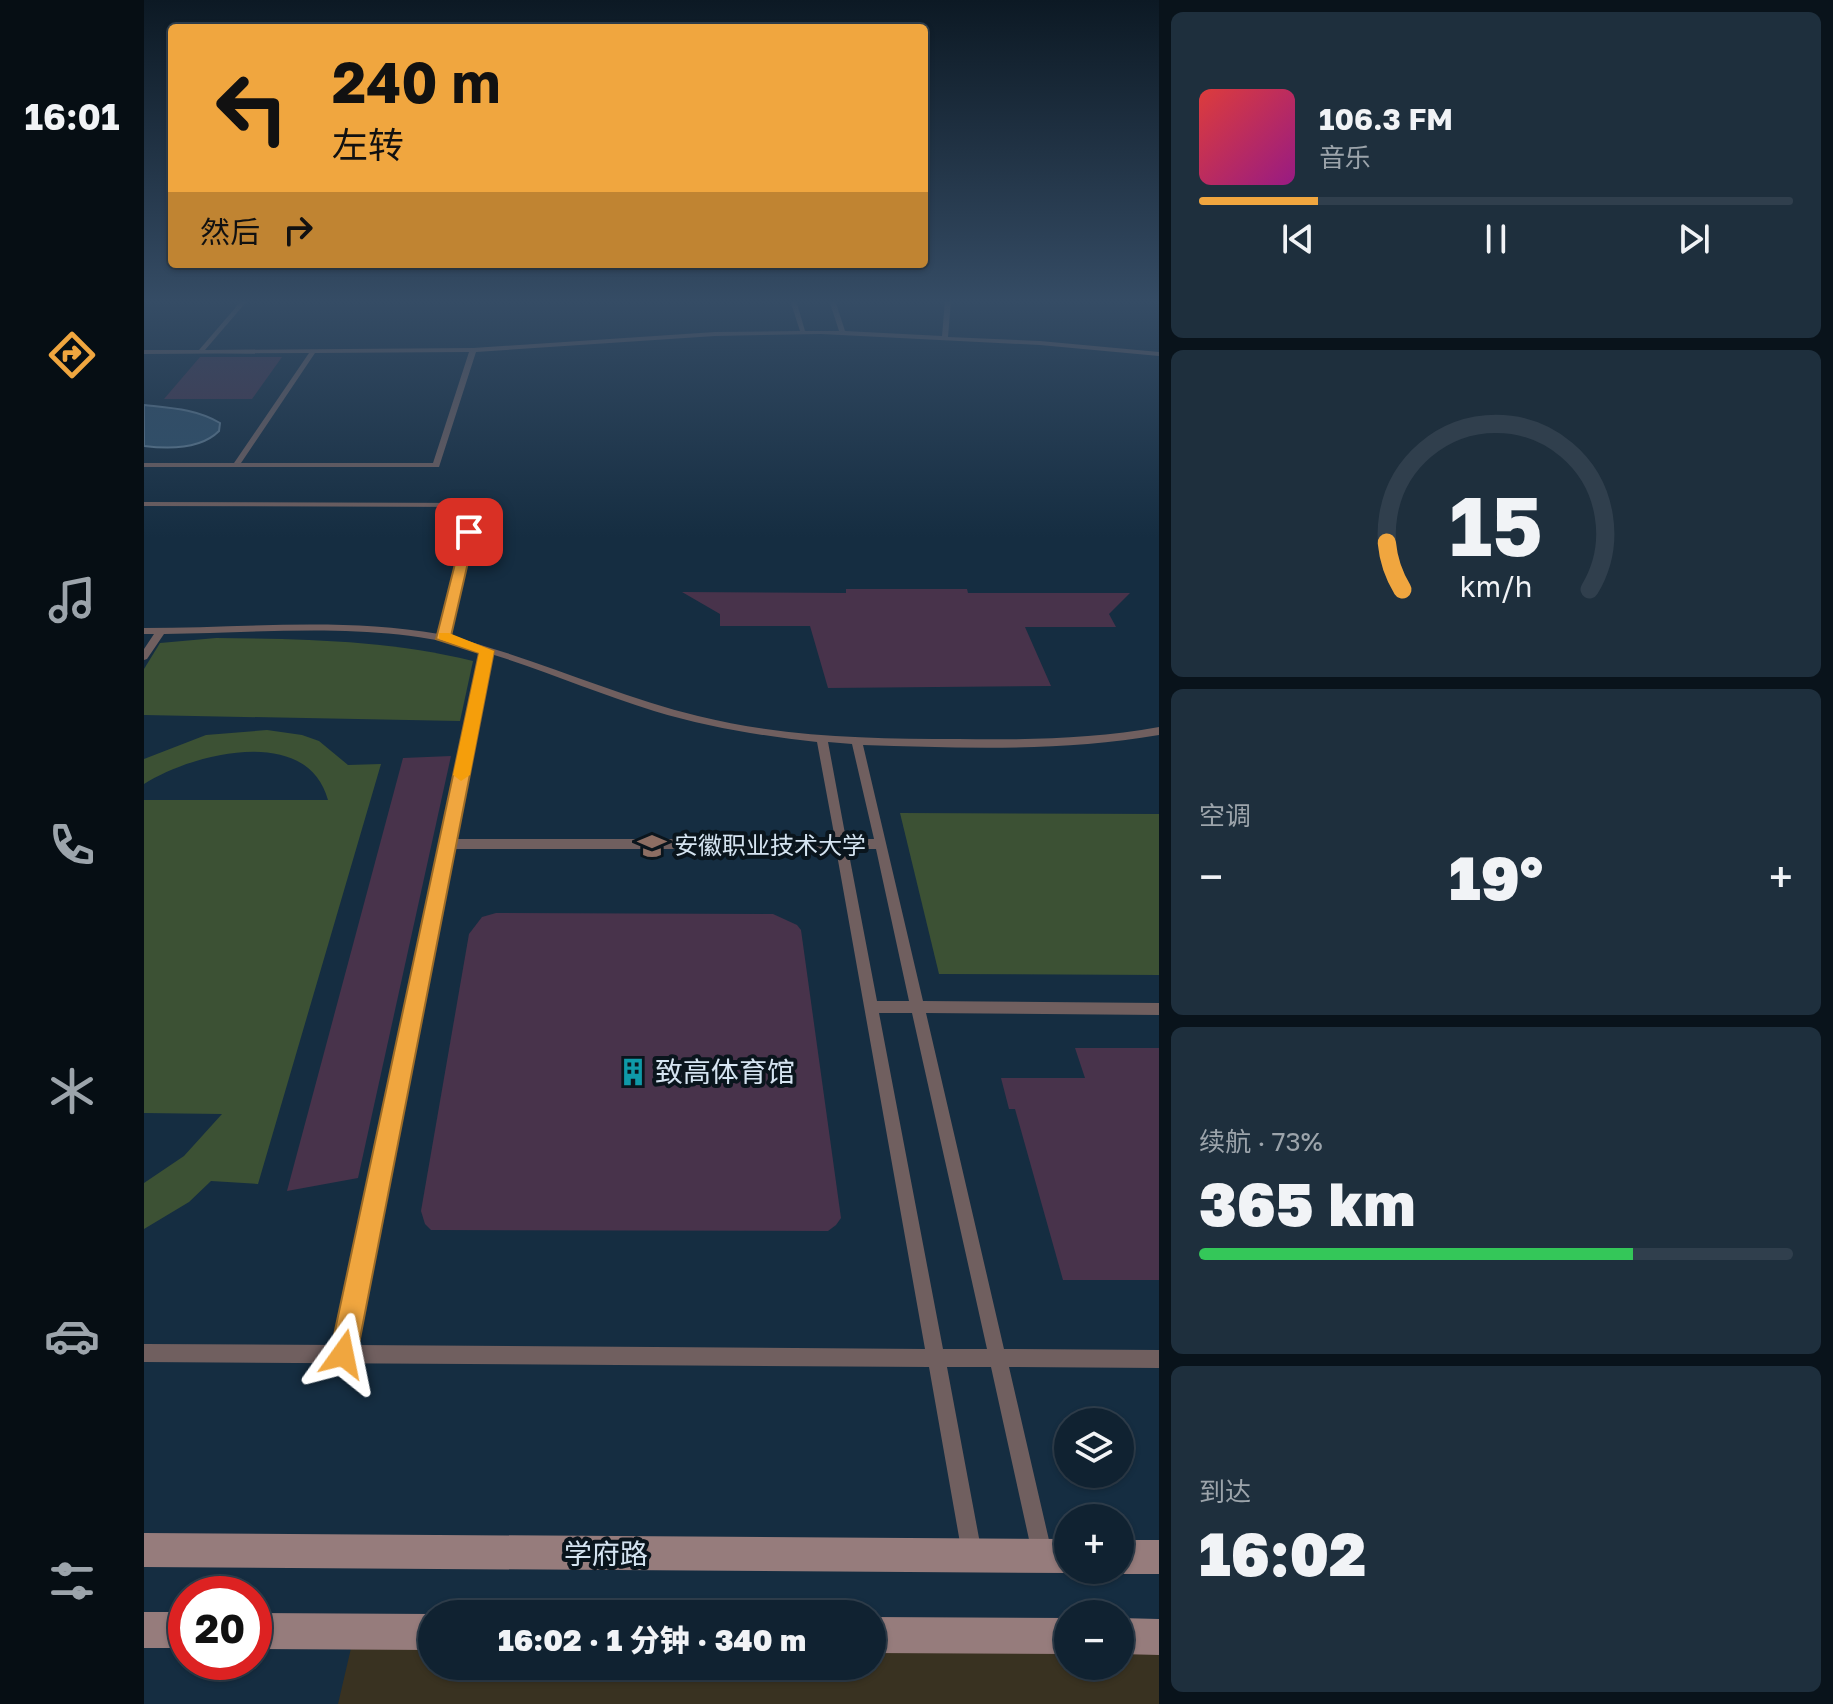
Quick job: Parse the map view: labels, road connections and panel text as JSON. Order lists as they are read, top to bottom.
{
  "streets": {
    "main road": ["学府路"]
  },
  "places": {
    "school or university": ["安徽职业技术大学"],
    "building": ["致高体育馆"]
  },
  "page": {
    "tabs": "16:01",
    "turn": ["240 m", "左转"],
    "song": ["106.3 FM", "音乐"],
    "then": "然后",
    "tile": [
      "空调",
      ["续航 · 73%", "365 km"],
      ["到达", "16:02"]
    ],
    "heat": ["−", "19°", "+"],
    "map_buttons": ["+", "−"],
    "limit": "20",
    "trip": "16:02 · 1 分钟 · 340 m",
    "gauge": ["15", "km/h"]
  }
}
